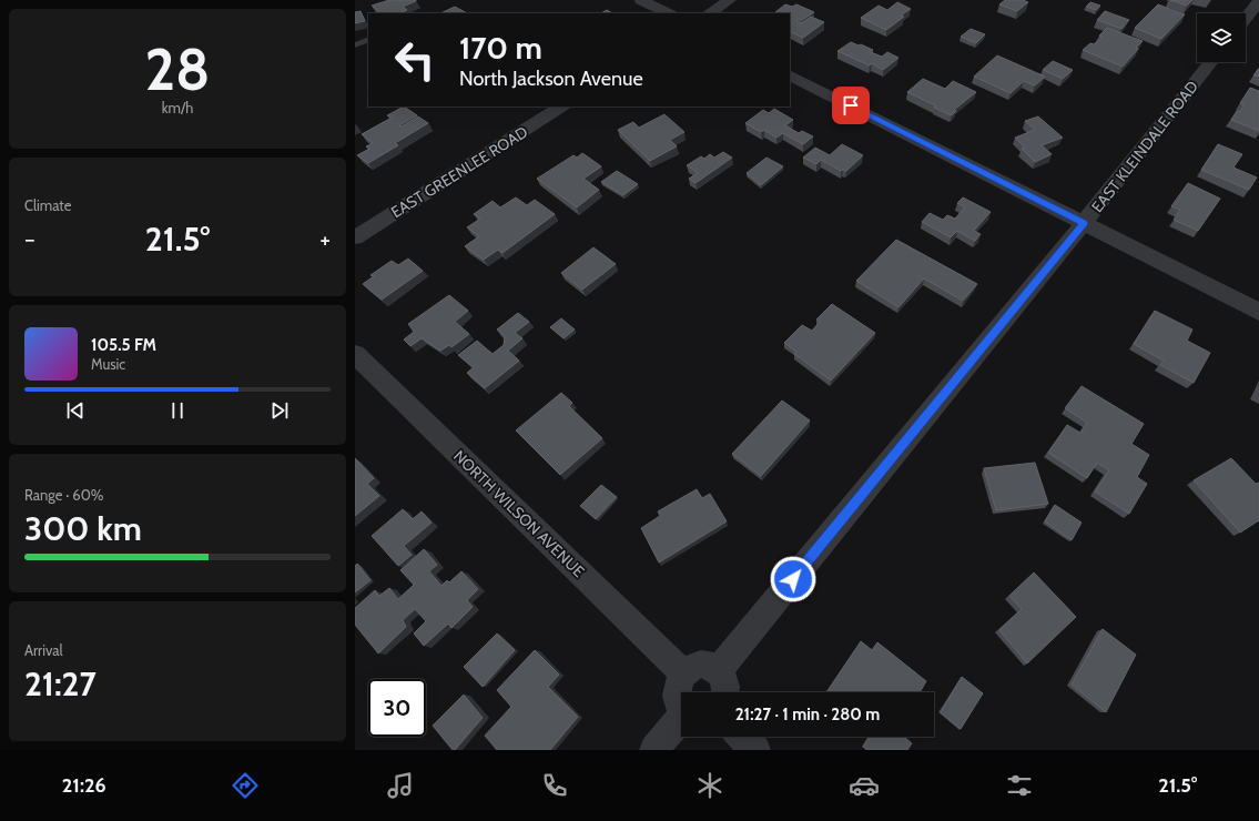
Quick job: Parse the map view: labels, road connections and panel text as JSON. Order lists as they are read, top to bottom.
{
  "streets": {
    "street": ["EAST KLEINDALE ROAD", "EAST GREENLEE ROAD", "NORTH WILSON AVENUE"]
  },
  "page": {
    "tile": [
      ["28", "km/h"],
      "Climate",
      ["Range · 60%", "300 km"],
      ["Arrival", "21:27"]
    ],
    "turn": ["170 m", "North Jackson Avenue"],
    "heat": ["−", "21.5°", "+"],
    "song": ["105.5 FM", "Music"],
    "limit": "30",
    "trip": "21:27 · 1 min · 280 m",
    "tabs": ["21:26", "21.5°"]
  }
}
